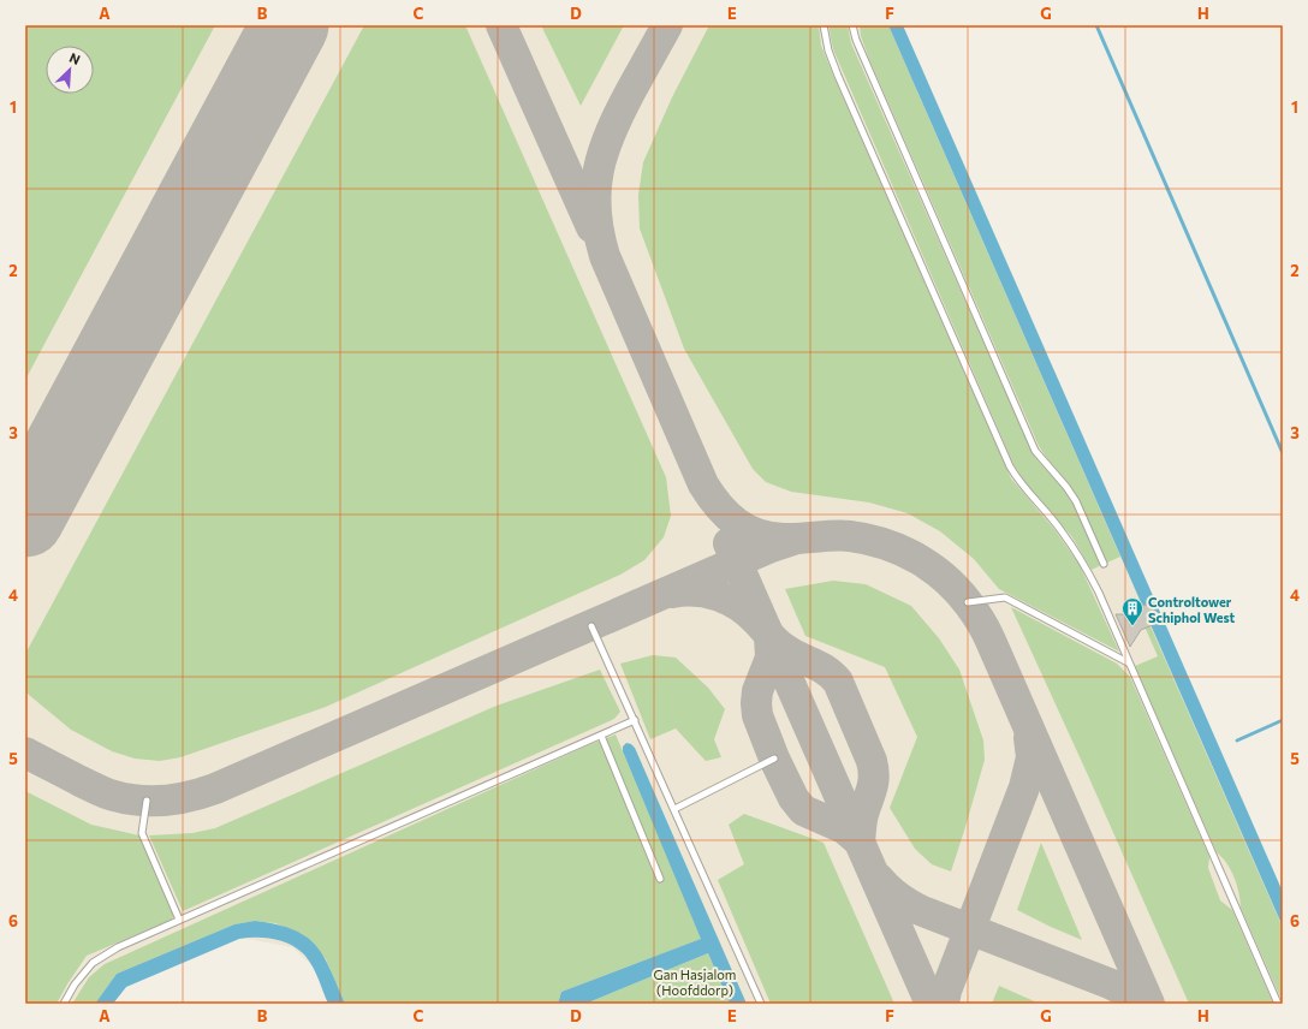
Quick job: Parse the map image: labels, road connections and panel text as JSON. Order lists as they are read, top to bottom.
{
  "parks": ["Gan Hasjalom (Hoofddorp)"],
  "places": {
    "building": ["Controltower Schiphol West"]
  },
  "north": "top right",
  "grid": {
    "columns": [
      "A",
      "B",
      "C",
      "D",
      "E",
      "F",
      "G",
      "H"
    ],
    "rows": [
      "1",
      "2",
      "3",
      "4",
      "5",
      "6"
    ]
  }
}
